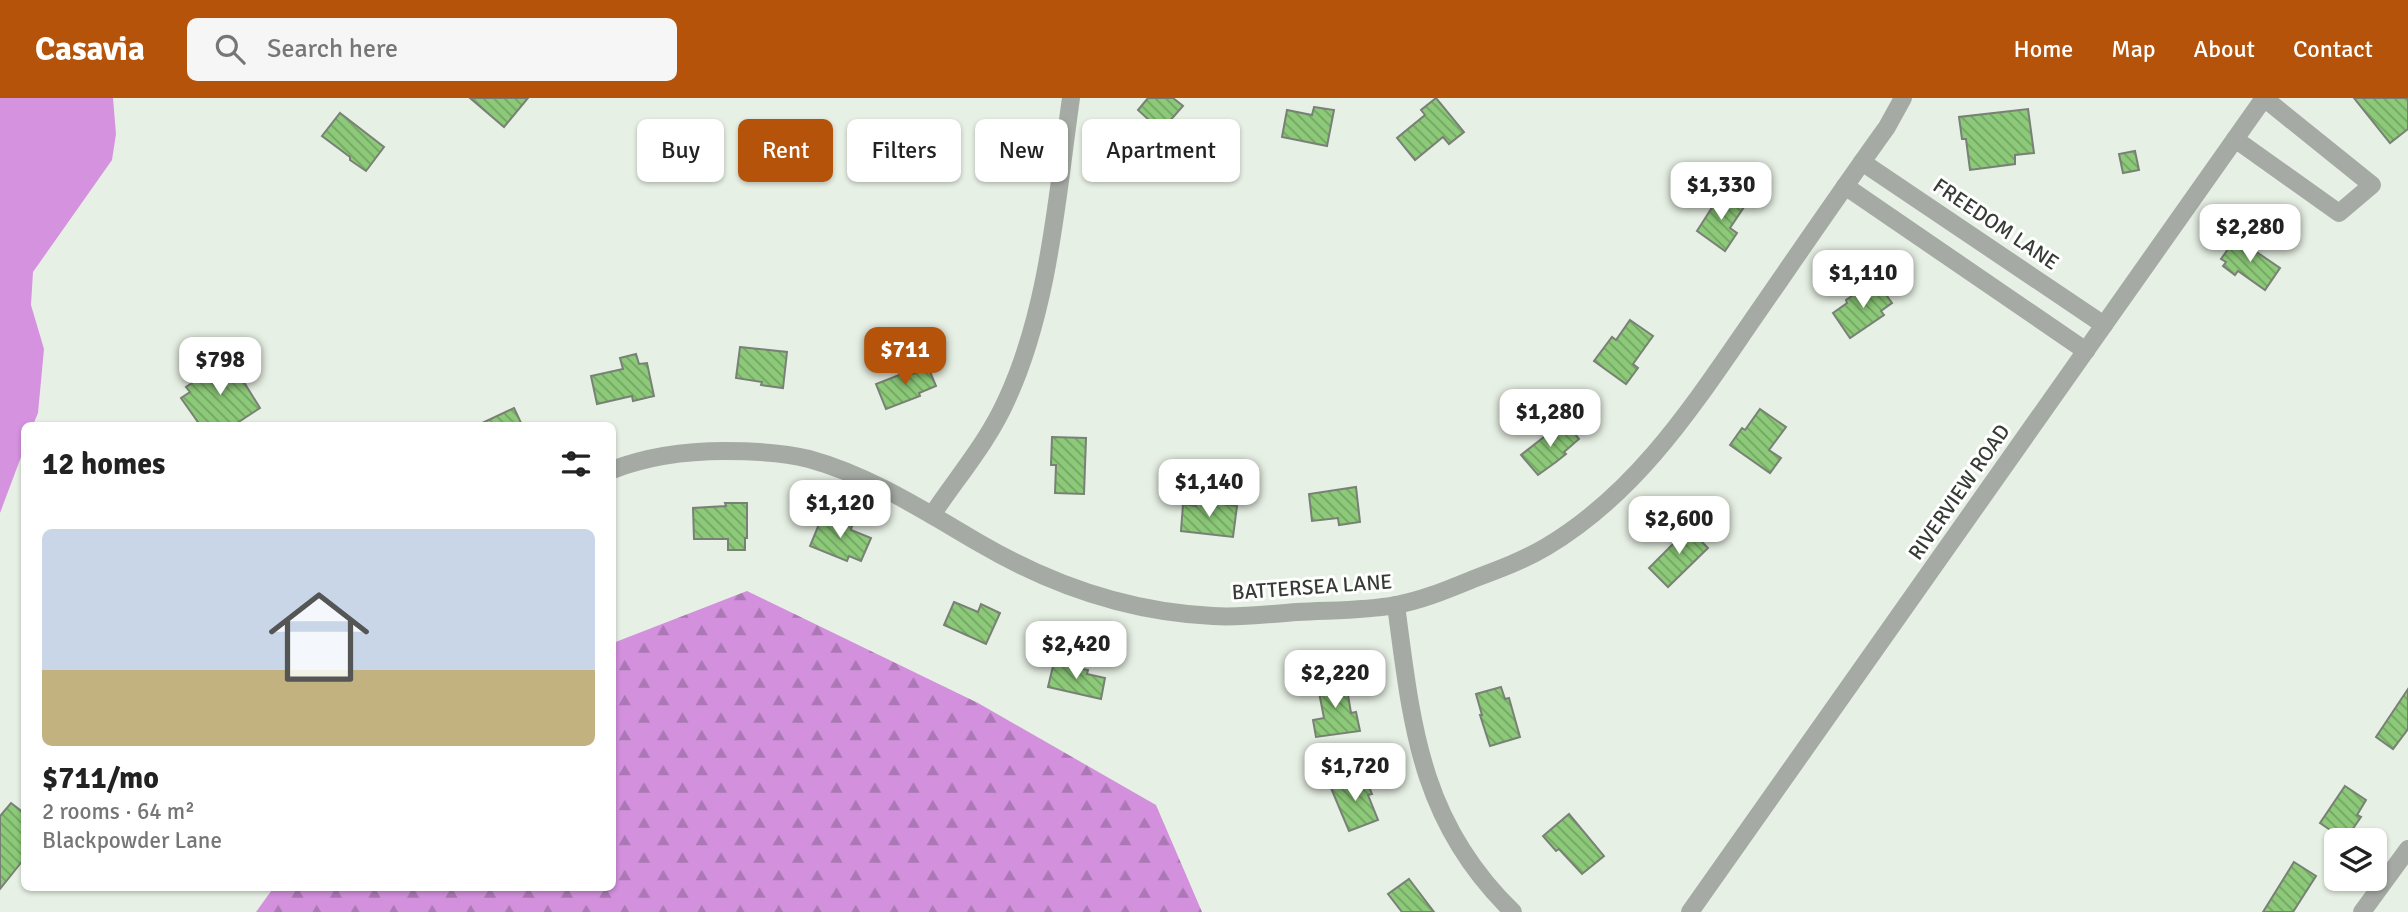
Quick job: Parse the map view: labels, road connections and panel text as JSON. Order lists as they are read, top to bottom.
{
  "streets": {
    "street": ["FREEDOM LANE", "RIVERVIEW ROAD", "BATTERSEA LANE"]
  },
  "crossings": [
    ["FREEDOM LANE", "RIVERVIEW ROAD"],
    ["FREEDOM LANE", "BATTERSEA LANE"]
  ],
  "page": {
    "header": "Casavia",
    "search": "Search here",
    "nav": [
      "Home",
      "Map",
      "About",
      "Contact"
    ],
    "chip": [
      "Buy",
      "Rent",
      "Filters",
      "New",
      "Apartment"
    ],
    "price": [
      "$1,330",
      "$2,280",
      "$1,110",
      "$711",
      "$798",
      "$1,280",
      "$1,140",
      "$1,120",
      "$2,600",
      "$2,420",
      "$2,220",
      "$1,720"
    ],
    "heading": "12 homes",
    "list": [
      {
        "name": "$711/mo",
        "note": "2 rooms · 64 m² · Blackpowder Lane"
      }
    ]
  }
}
